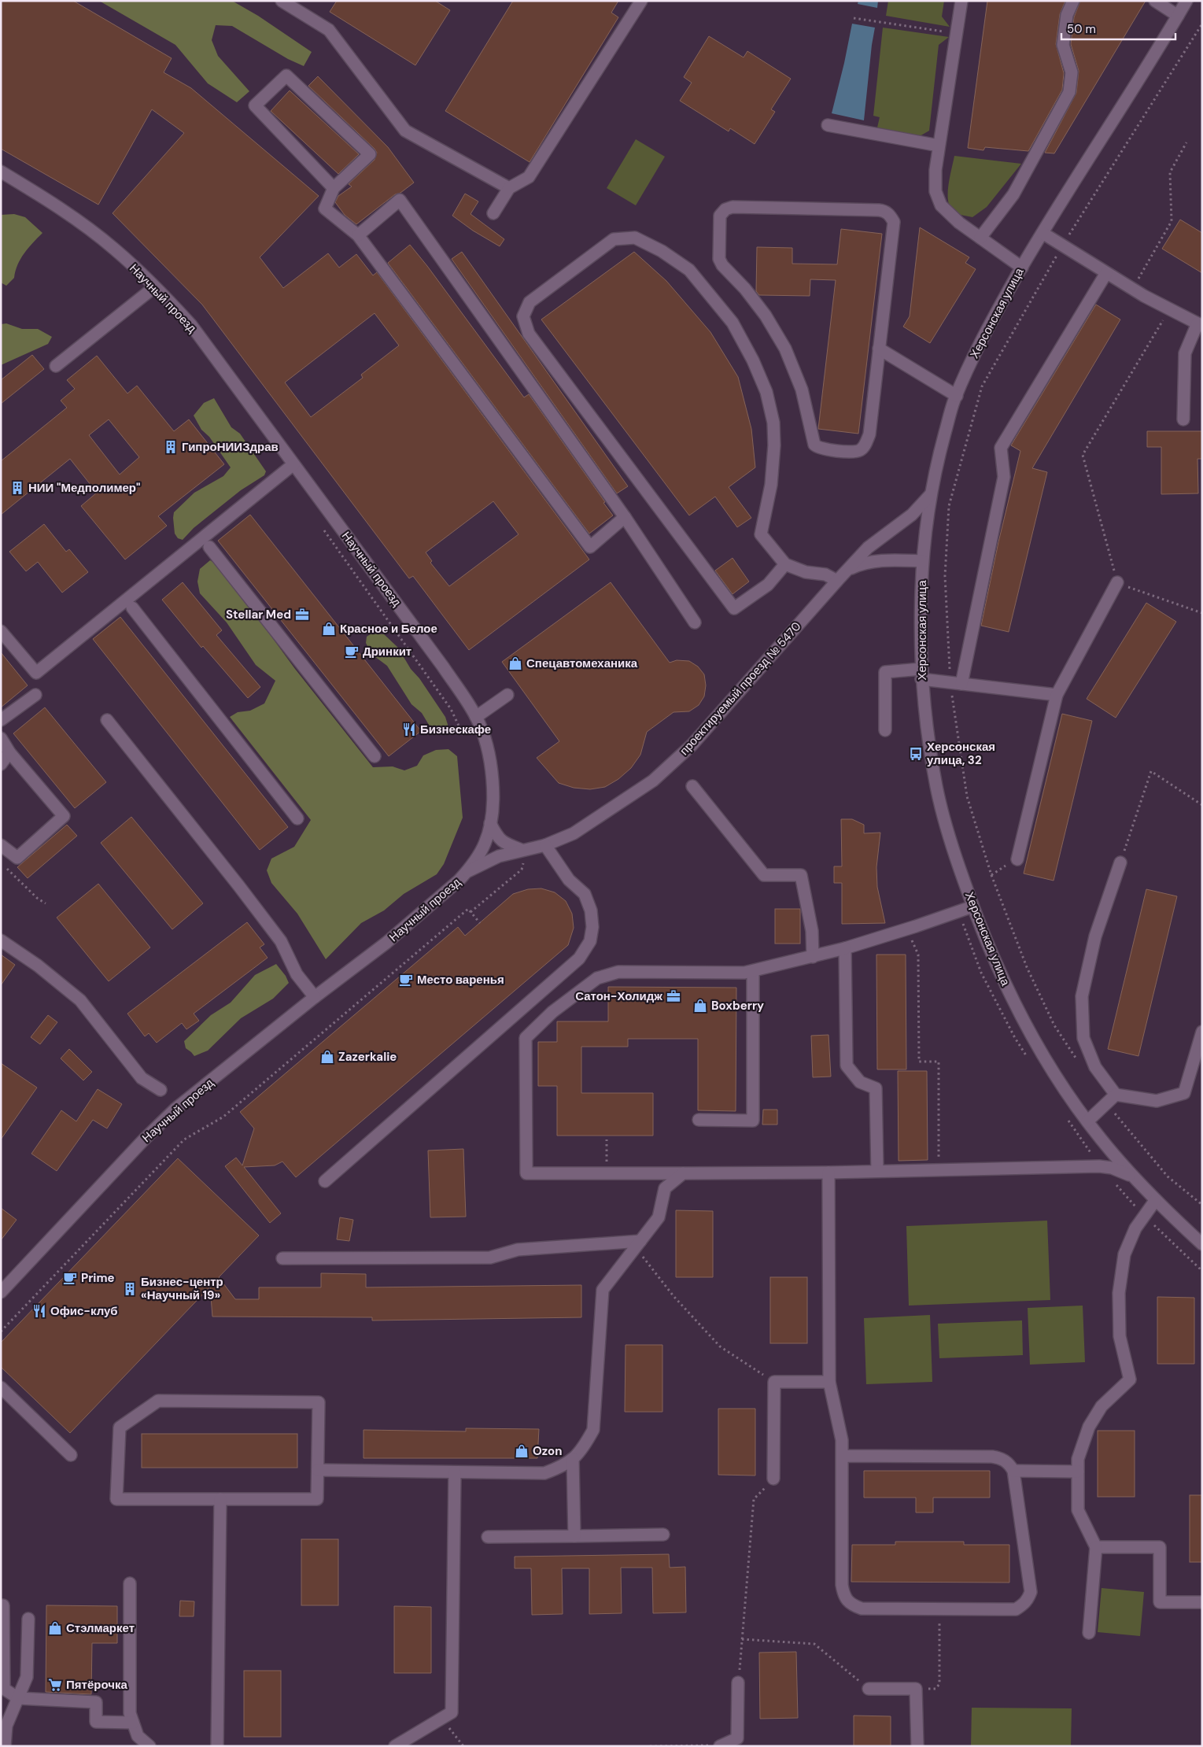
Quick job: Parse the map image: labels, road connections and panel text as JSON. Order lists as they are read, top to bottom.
{
  "streets": {
    "street": ["Научный проезд", "Херсонская улица", "проектируемый проезд № 5470"]
  },
  "crossings": [
    ["Научный проезд", "проектируемый проезд № 5470"],
    ["Херсонская улица", "проектируемый проезд № 5470"]
  ],
  "places": {
    "building": ["ГипроНИИЗдрав", "НИИ \"Медполимер\"", "Бизнес-центр «Научный 19»"],
    "office": ["Stellar Med", "Сатон-Холидж"],
    "shop": [
      "Красное и Белое",
      "Спецавтомеханика",
      "Boxberry",
      "Zazerkalie",
      "Ozon",
      "Стэлмаркет"
    ],
    "cafe": ["Дринкит", "Место варенья", "Prime"],
    "restaurant": ["Бизнескафе", "Офис-клуб"],
    "bus stop": ["Херсонская улица, 32"],
    "supermarket": ["Пятёрочка"]
  },
  "scale_bar": "50 m"
}
